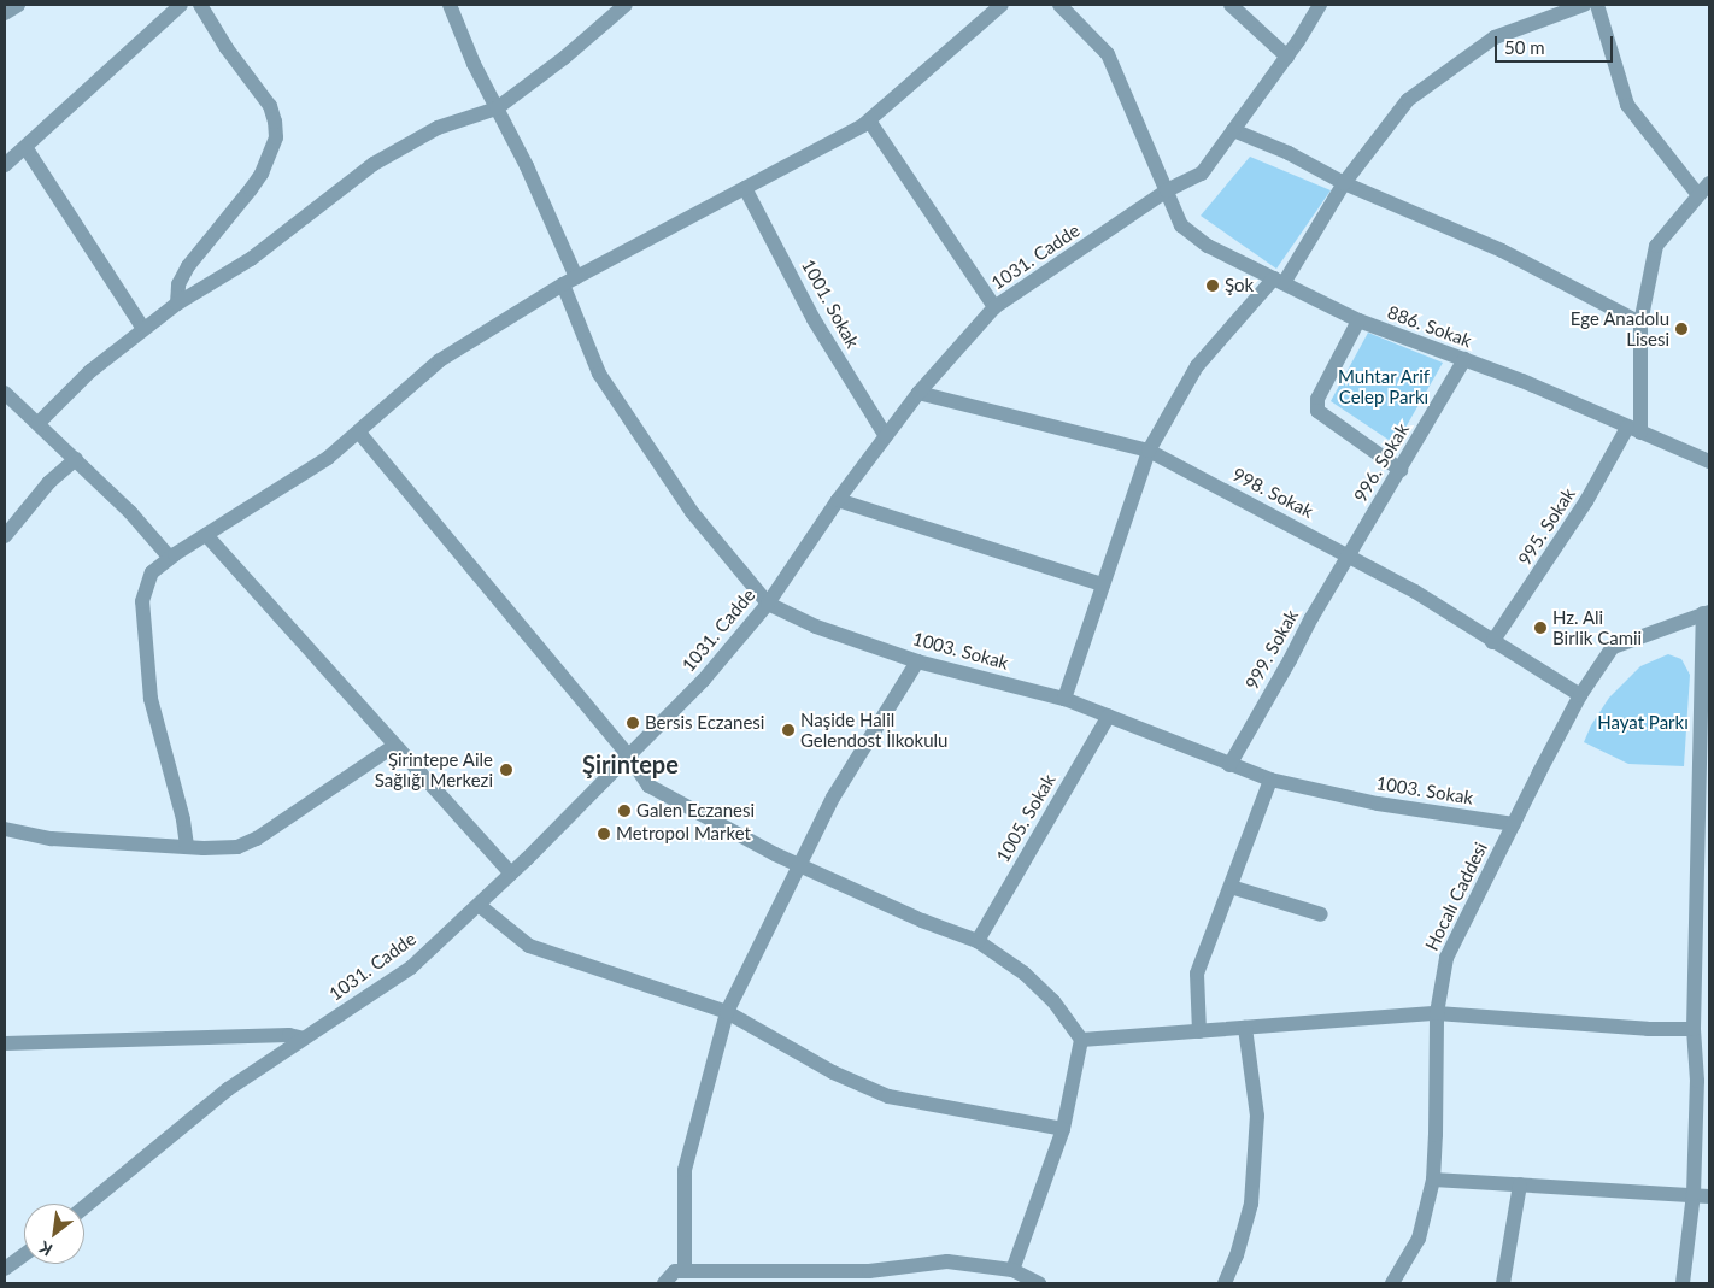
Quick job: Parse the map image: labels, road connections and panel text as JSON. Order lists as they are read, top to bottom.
{
  "streets": {
    "street": [
      "1031. Cadde",
      "1001. Sokak",
      "886. Sokak",
      "996. Sokak",
      "998. Sokak",
      "995. Sokak",
      "999. Sokak",
      "1003. Sokak",
      "1005. Sokak",
      "Hocalı Caddesi"
    ]
  },
  "crossings": [
    ["1031. Cadde", "1001. Sokak"],
    ["1031. Cadde", "886. Sokak"],
    ["1031. Cadde", "998. Sokak"],
    ["1031. Cadde", "1003. Sokak"],
    ["886. Sokak", "996. Sokak"],
    ["886. Sokak", "995. Sokak"],
    ["996. Sokak", "998. Sokak"],
    ["996. Sokak", "999. Sokak"],
    ["998. Sokak", "995. Sokak"],
    ["998. Sokak", "999. Sokak"],
    ["998. Sokak", "Hocalı Caddesi"],
    ["999. Sokak", "1003. Sokak"],
    ["1003. Sokak", "1005. Sokak"],
    ["1003. Sokak", "Hocalı Caddesi"]
  ],
  "districts": ["Şirintepe"],
  "parks": ["Muhtar Arif Celep Parkı", "Hayat Parkı"],
  "places": [
    "Şok",
    "Ege Anadolu Lisesi",
    "Hz. Ali Birlik Camii",
    "Bersis Eczanesi",
    "Naşide Halil Gelendost İlkokulu",
    "Şirintepe Aile Sağlığı Merkezi",
    "Galen Eczanesi",
    "Metropol Market"
  ],
  "scale_bar": "50 m",
  "north": "bottom left"
}
